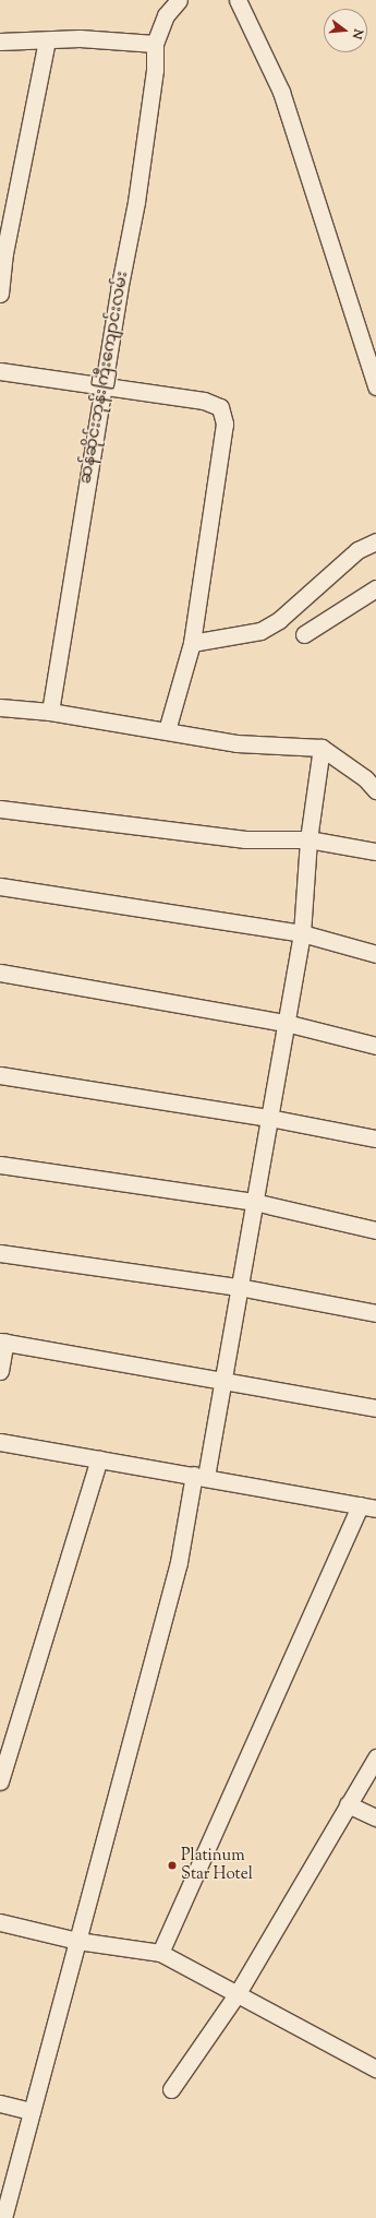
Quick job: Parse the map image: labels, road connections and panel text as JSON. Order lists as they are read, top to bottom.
{
  "streets": {
    "street": ["ဆန်ဆိုင်းဘုန်းကြီးကျောင်းလမ်း"]
  },
  "places": ["Platinum Star Hotel"],
  "north": "right"
}
